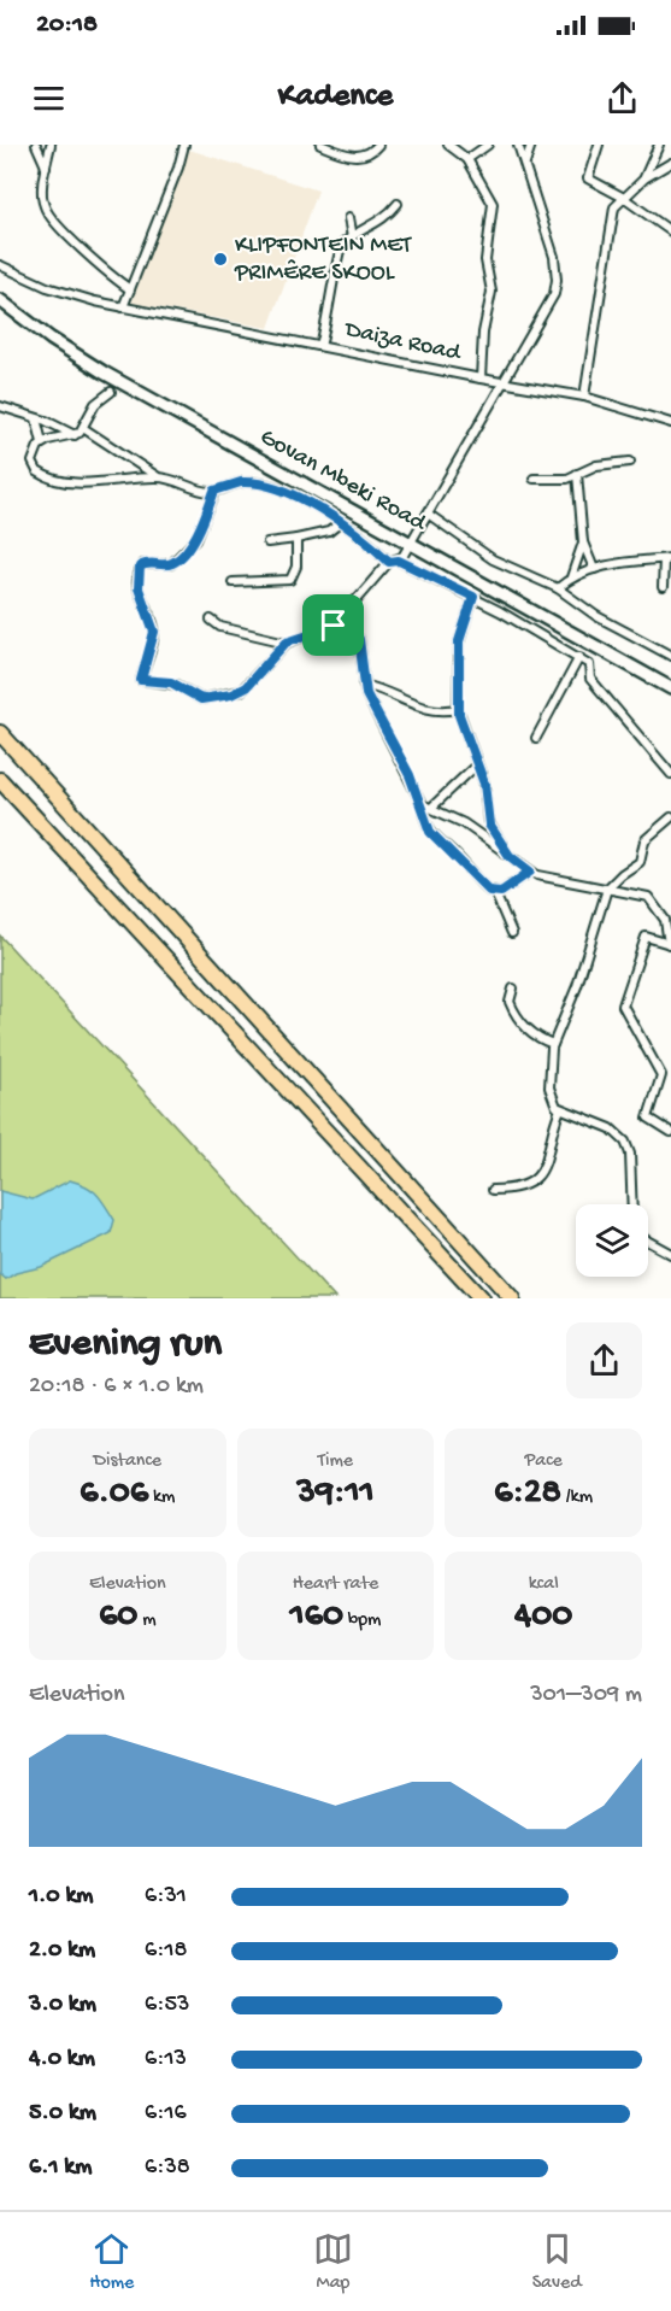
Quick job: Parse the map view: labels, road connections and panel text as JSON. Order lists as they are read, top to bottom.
{
  "streets": {
    "main road": ["Govan Mbeki Road"],
    "street": ["Daiza Road"]
  },
  "places": ["KLIPFONTEIN MET PRIMÊRE SKOOL"],
  "page": {
    "status": "20:18",
    "header": "Kadence",
    "heading": ["Evening run", "20:18 · 6 × 1.0 km"],
    "stats": [
      ["Distance", "6.06 km"],
      ["Time", "39:11"],
      ["Pace", "6:28 /km"],
      ["Elevation", "60 m"],
      ["Heart rate", "160 bpm"],
      ["kcal", "400"]
    ],
    "chart": ["Elevation", "301–309 m"],
    "list": [
      {
        "name": "1.0 km",
        "note": "6:31"
      },
      {
        "name": "2.0 km",
        "note": "6:18"
      },
      {
        "name": "3.0 km",
        "note": "6:53"
      },
      {
        "name": "4.0 km",
        "note": "6:13"
      },
      {
        "name": "5.0 km",
        "note": "6:16"
      },
      {
        "name": "6.1 km",
        "note": "6:38"
      }
    ],
    "tabs": ["Home", "Map", "Saved"]
  }
}
